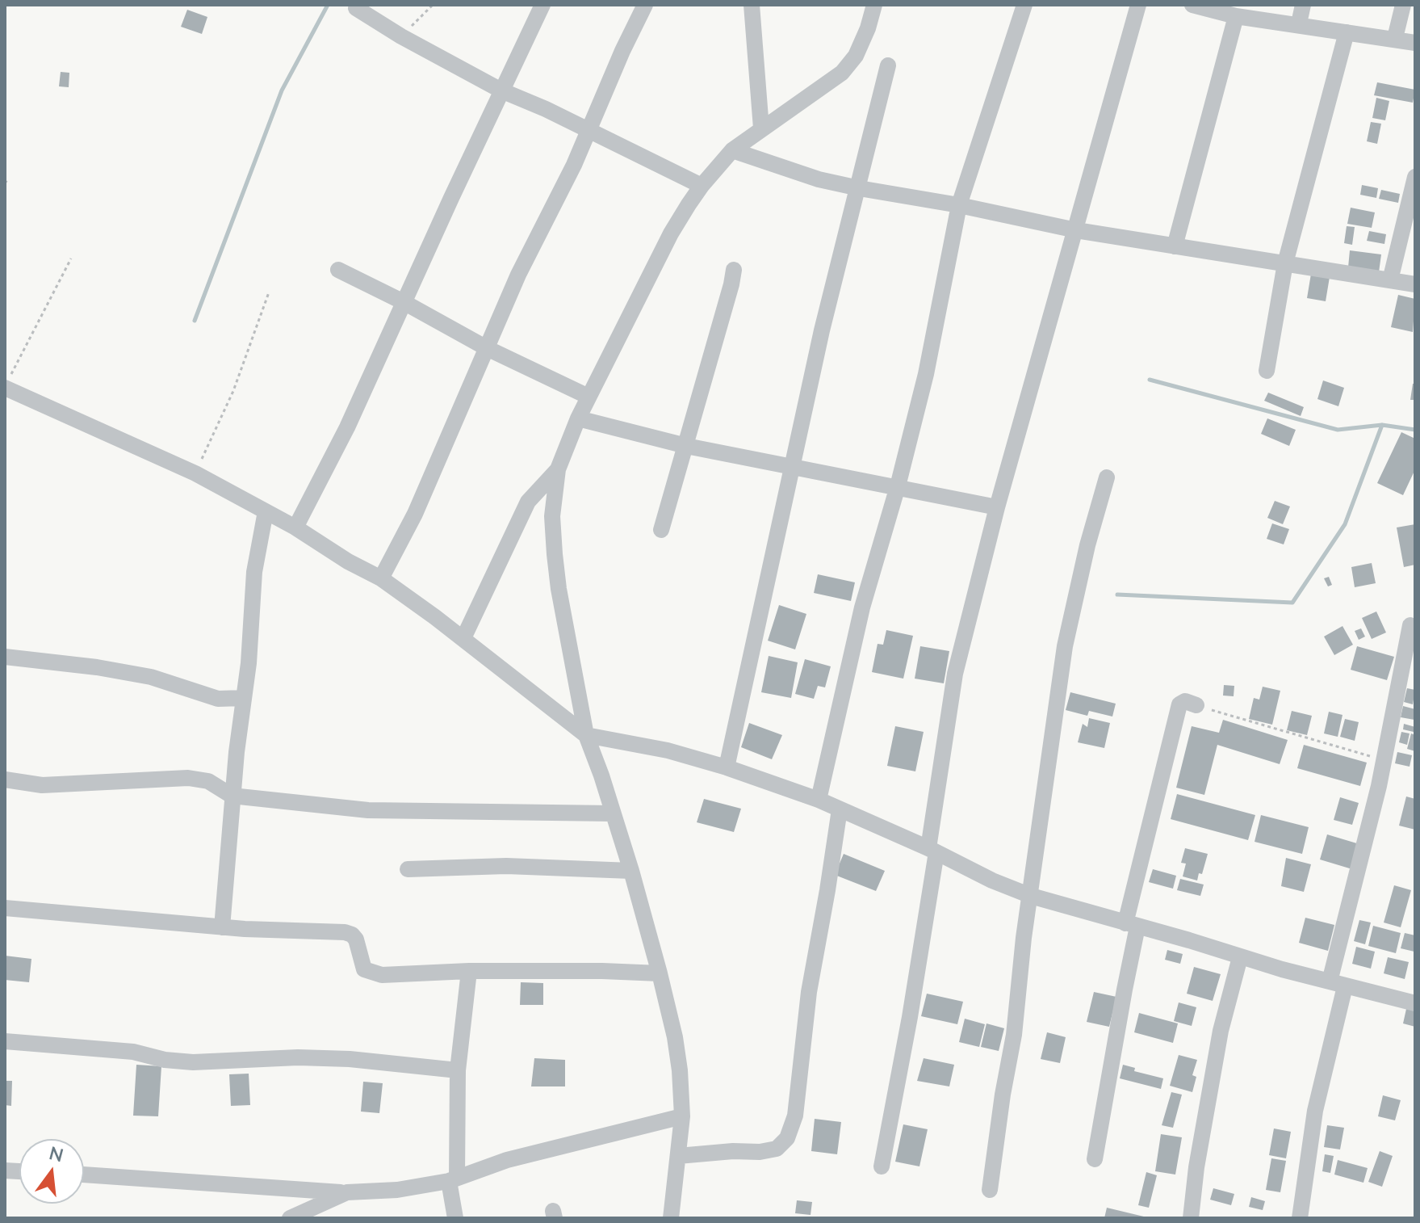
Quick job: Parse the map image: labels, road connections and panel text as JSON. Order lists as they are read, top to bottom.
{
  "north": "top"
}
